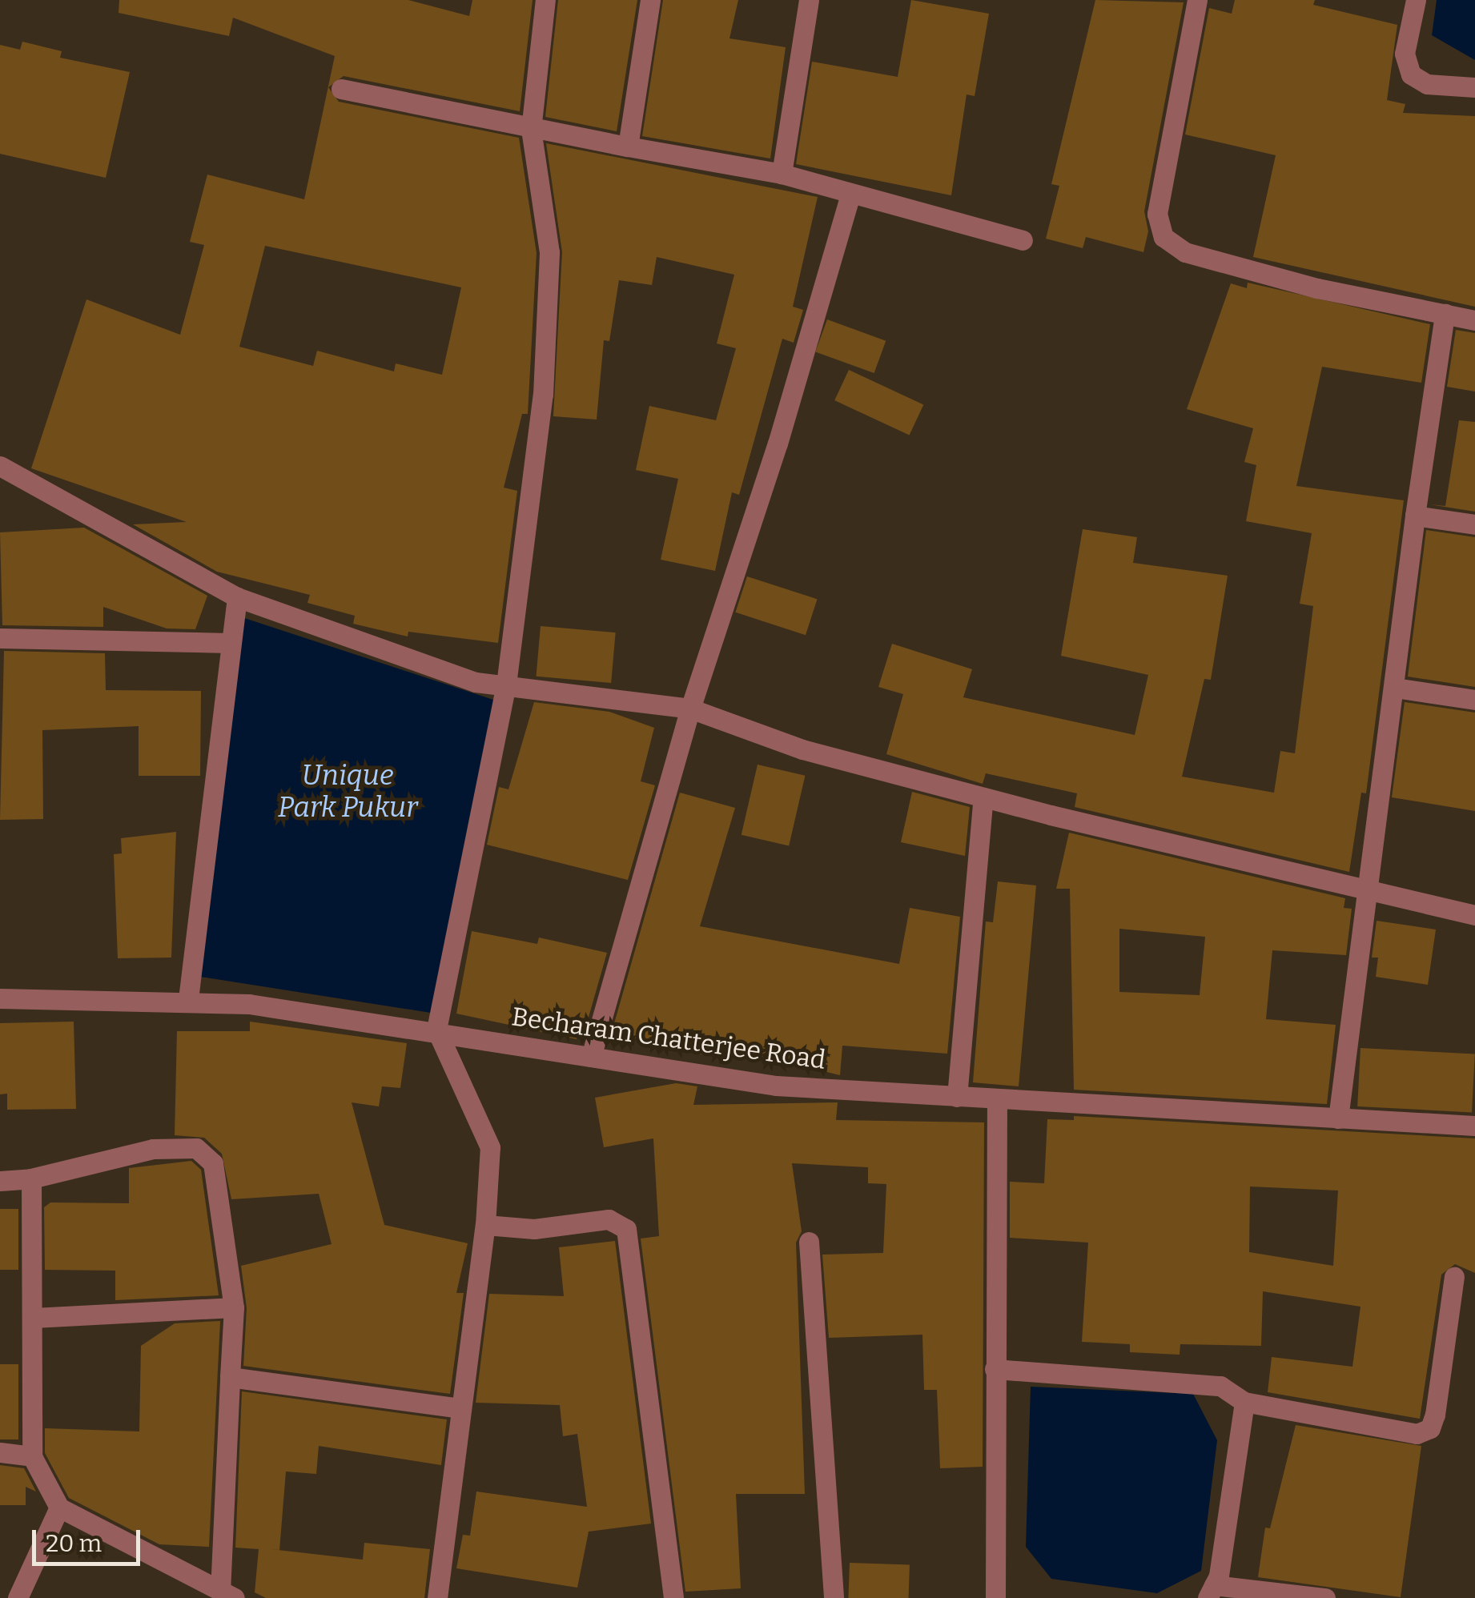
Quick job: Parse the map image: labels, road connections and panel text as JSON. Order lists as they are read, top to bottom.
{
  "streets": {
    "street": ["Becharam Chatterjee Road"]
  },
  "water": ["Unique Park Pukur"],
  "scale_bar": "20 m"
}
